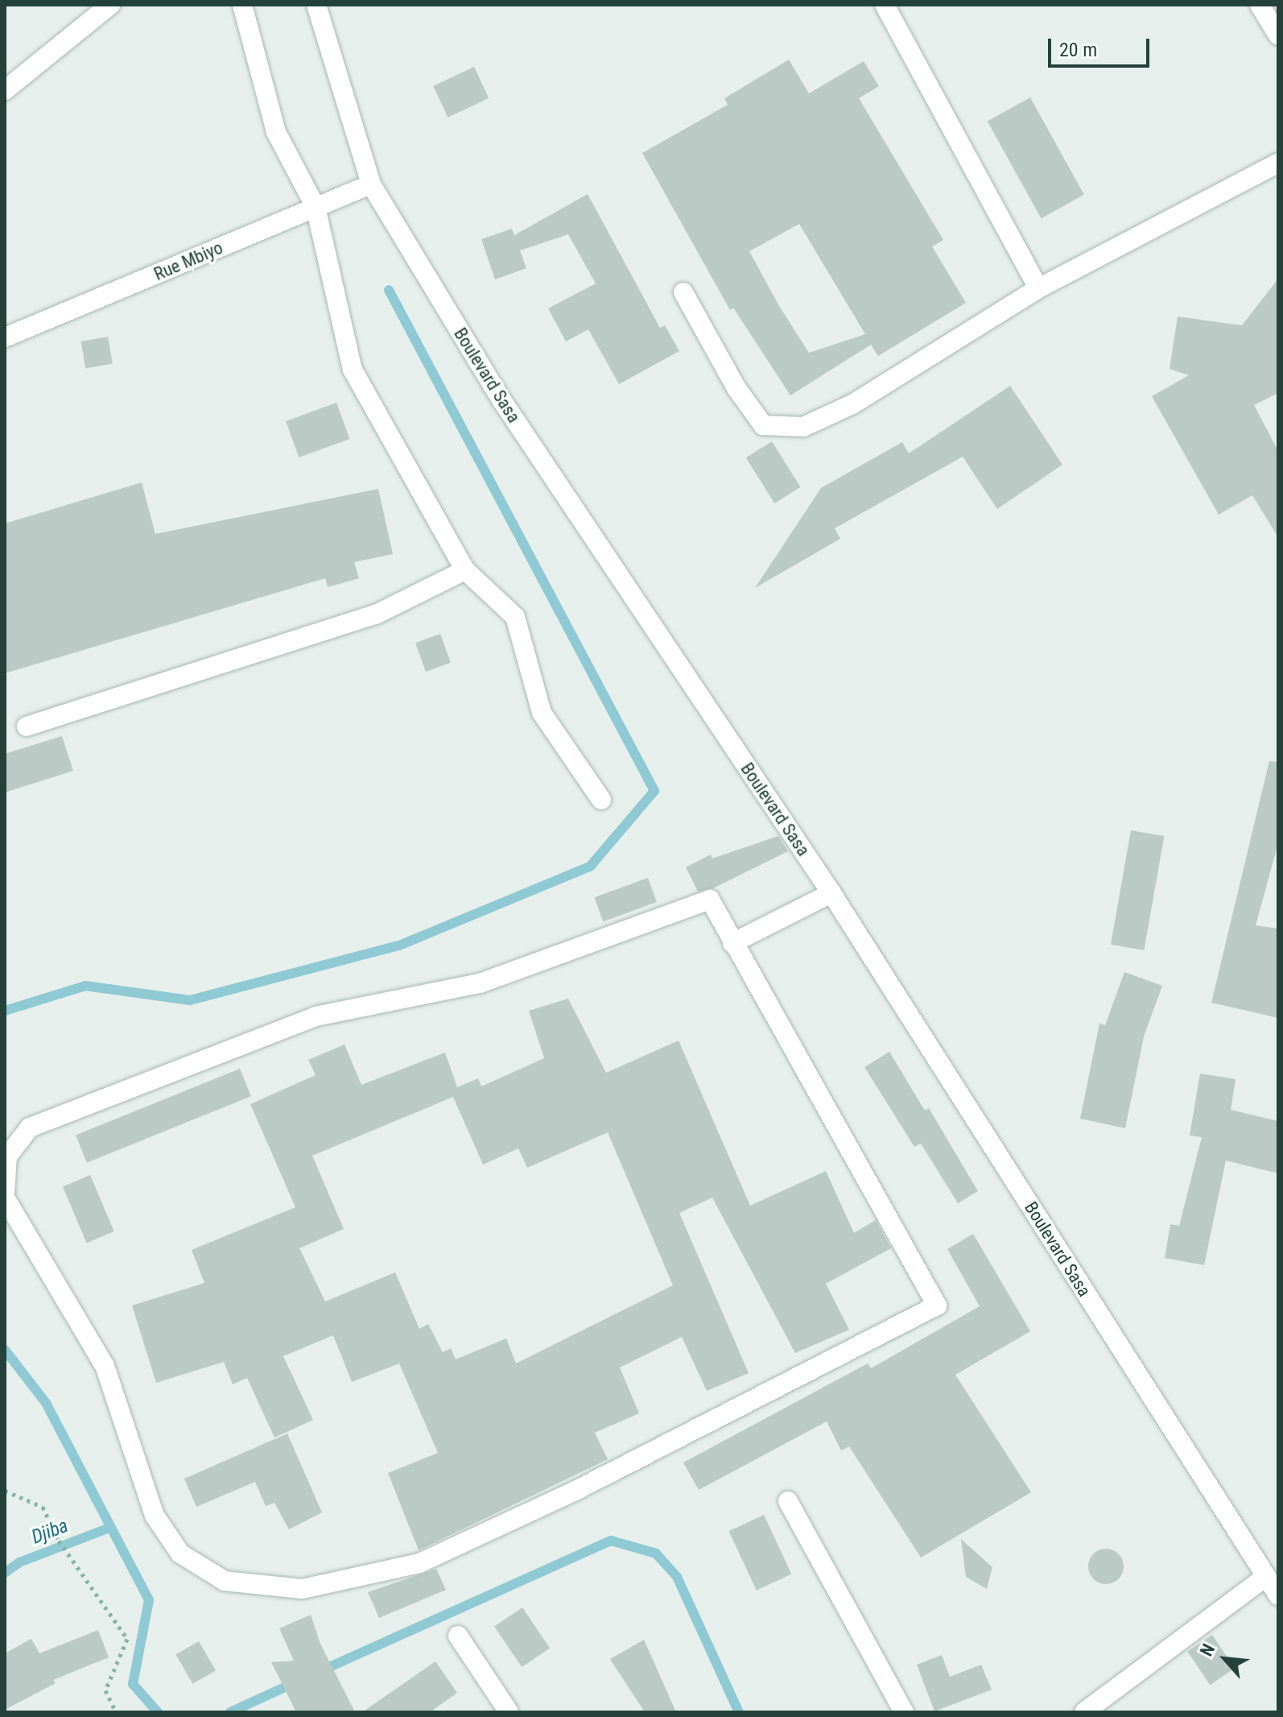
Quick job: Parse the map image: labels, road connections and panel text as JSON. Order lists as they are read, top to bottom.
{
  "streets": {
    "street": ["Rue Mbiyo", "Boulevard Sasa"]
  },
  "crossings": [
    ["Rue Mbiyo", "Boulevard Sasa"]
  ],
  "water": ["Djiba"],
  "scale_bar": "20 m",
  "north": "top left"
}
